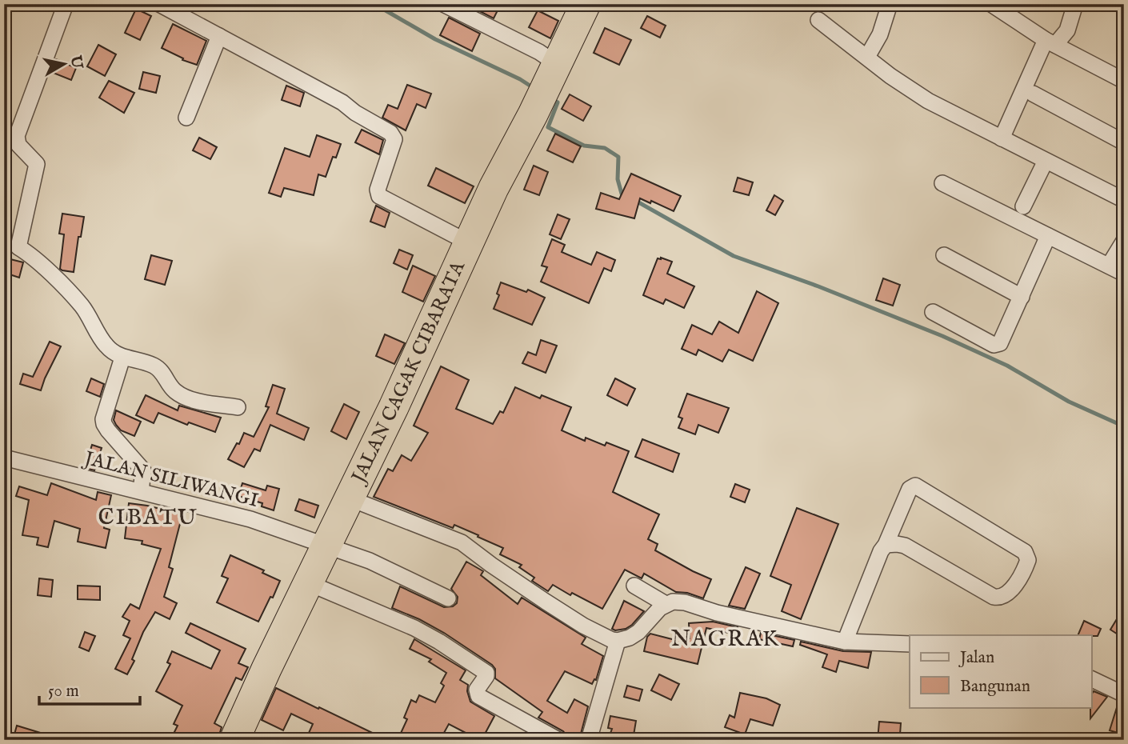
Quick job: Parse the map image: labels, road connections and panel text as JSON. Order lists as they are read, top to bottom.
{
  "streets": {
    "highway": ["JALAN CAGAK CIBARATA"],
    "street": ["JALAN SILIWANGI"]
  },
  "crossings": [
    ["JALAN CAGAK CIBARATA", "JALAN SILIWANGI"]
  ],
  "districts": ["CIBATU", "NAGRAK"],
  "legend": ["Jalan", "Bangunan"],
  "scale_bar": "50 m",
  "north": "right"
}
